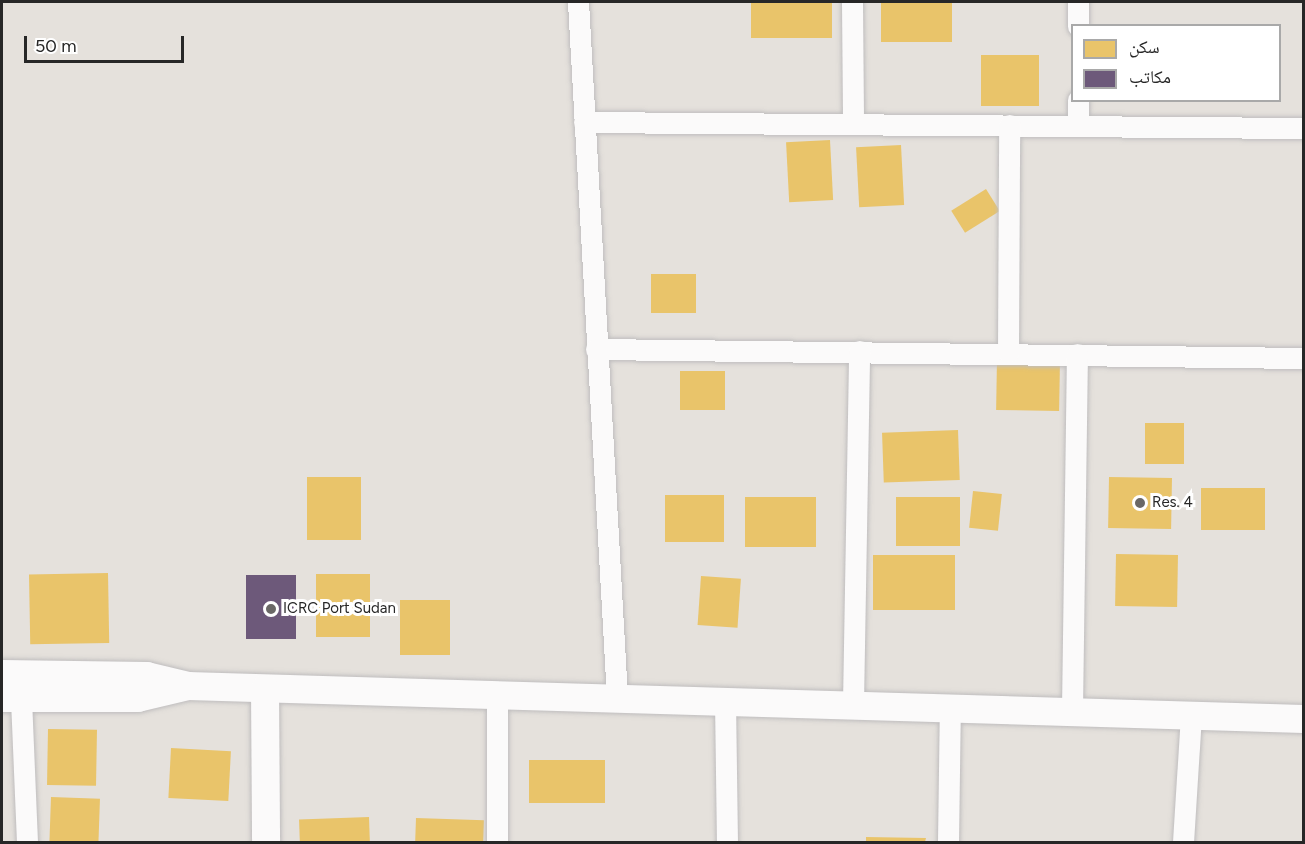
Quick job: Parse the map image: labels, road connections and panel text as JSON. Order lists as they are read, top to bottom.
{
  "places": ["Res. 4", "ICRC Port Sudan"],
  "legend": ["سكن", "مكاتب"],
  "scale_bar": "50 m"
}
